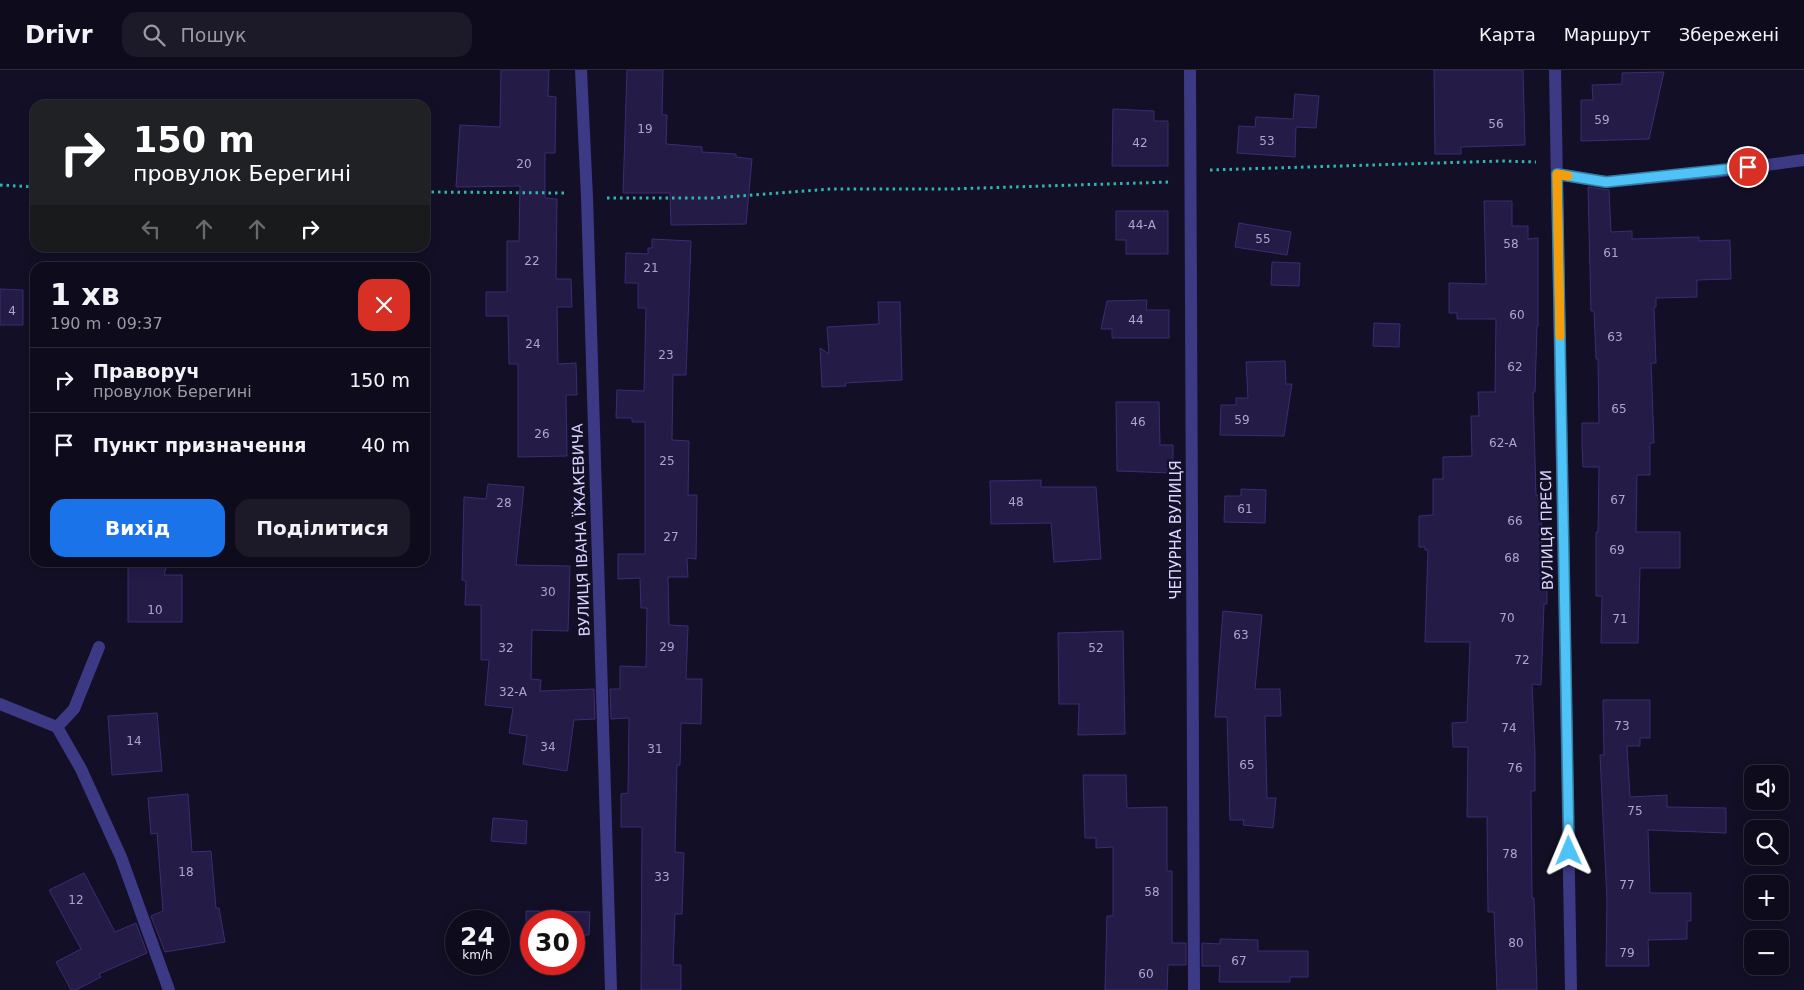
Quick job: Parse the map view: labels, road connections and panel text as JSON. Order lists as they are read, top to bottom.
{
  "streets": {
    "street": ["ВУЛИЦЯ ІВАНА ЇЖАКЕВИЧА", "ЧЕПУРНА ВУЛИЦЯ", "ВУЛИЦЯ ПРЕСИ"]
  },
  "house_numbers": [
    "59",
    "56",
    "19",
    "53",
    "42",
    "20",
    "44-А",
    "55",
    "58",
    "61",
    "22",
    "21",
    "4",
    "60",
    "44",
    "63",
    "24",
    "23",
    "62",
    "65",
    "59",
    "46",
    "26",
    "62-А",
    "25",
    "67",
    "48",
    "28",
    "61",
    "66",
    "27",
    "69",
    "68",
    "30",
    "10",
    "70",
    "71",
    "63",
    "29",
    "32",
    "52",
    "72",
    "32-А",
    "73",
    "74",
    "14",
    "34",
    "31",
    "65",
    "76",
    "75",
    "78",
    "18",
    "33",
    "77",
    "58",
    "12",
    "80",
    "79",
    "67",
    "60"
  ],
  "page": {
    "header": "Drivr",
    "search": "Пошук",
    "nav": ["Карта", "Маршрут", "Збережені"],
    "turn": ["150 m", "провулок Берегині"],
    "heading": ["1 хв", "190 m · 09:37"],
    "list": [
      {
        "name": "Праворуч",
        "note": "провулок Берегині",
        "value": "150 m"
      },
      {
        "name": "Пункт призначення",
        "value": "40 m"
      }
    ],
    "buttons": ["Вихід", "Поділитися"],
    "map_buttons": ["+", "−"],
    "speed": "24 km/h",
    "limit": "30"
  }
}
